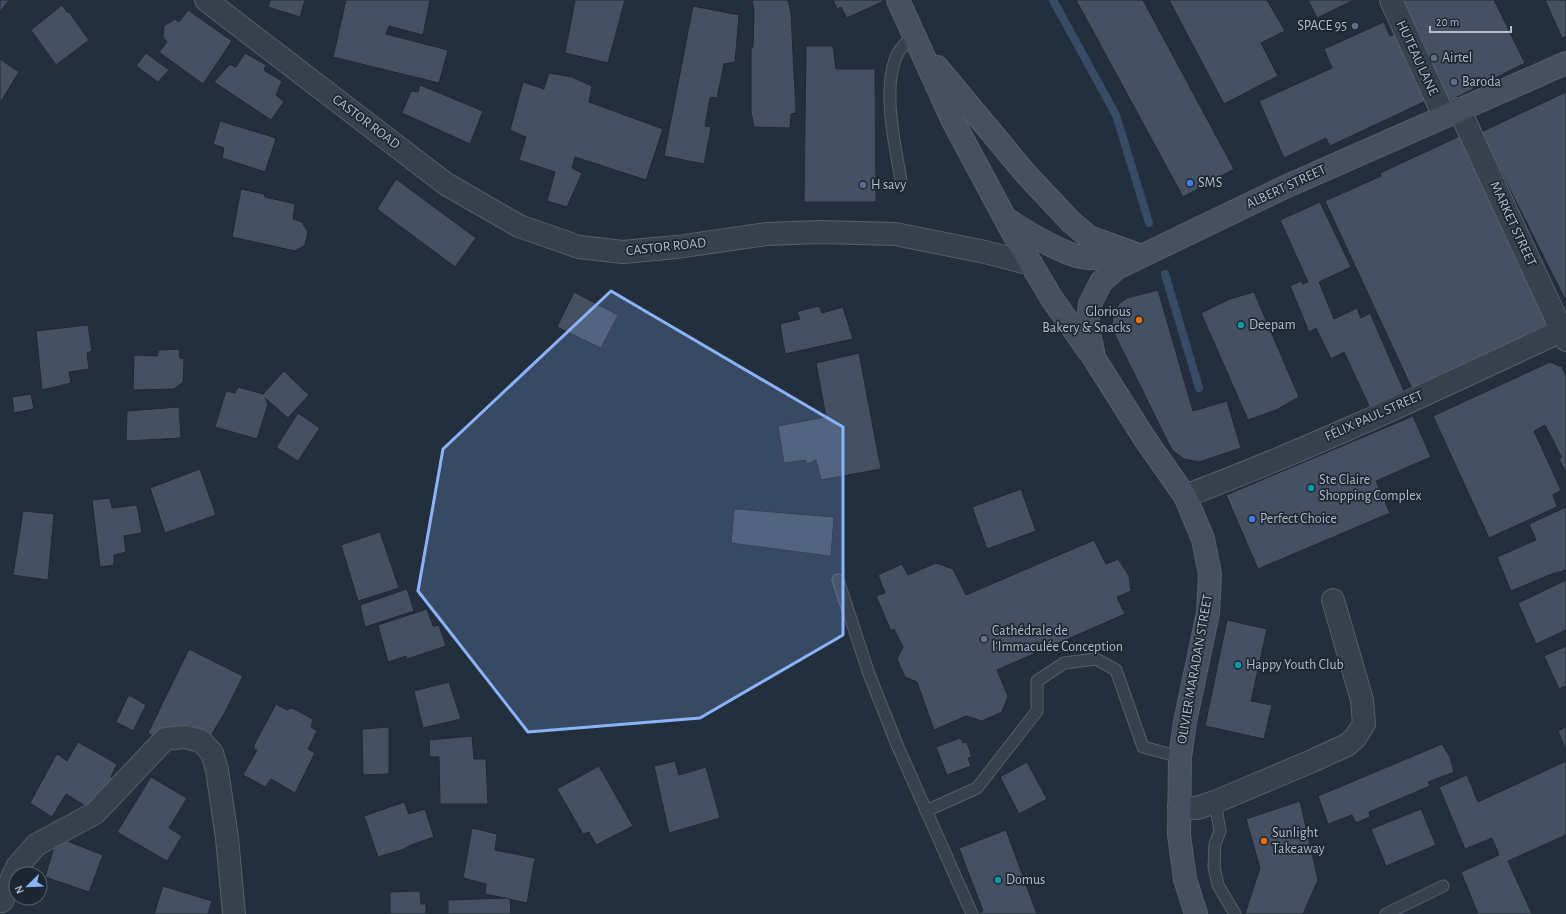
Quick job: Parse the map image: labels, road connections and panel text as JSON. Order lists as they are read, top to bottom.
{
  "streets": {
    "main road": ["ALBERT STREET", "OLIVIER MARADAN STREET"],
    "street": [
      "HUTEAU LANE",
      "CASTOR ROAD",
      "MARKET STREET",
      "FÉLIX PAUL STREET"
    ]
  },
  "crossings": [
    ["HUTEAU LANE", "ALBERT STREET"],
    ["HUTEAU LANE", "MARKET STREET"],
    ["CASTOR ROAD", "OLIVIER MARADAN STREET"],
    ["ALBERT STREET", "MARKET STREET"],
    ["ALBERT STREET", "OLIVIER MARADAN STREET"],
    ["MARKET STREET", "FÉLIX PAUL STREET"],
    ["FÉLIX PAUL STREET", "OLIVIER MARADAN STREET"]
  ],
  "places": [
    "SPACE 95",
    "Airtel",
    "Baroda",
    "SMS",
    "H savy",
    "Glorious Bakery & Snacks",
    "Deepam",
    "Ste Claire Shopping Complex",
    "Perfect Choice",
    "Cathédrale de l'Immaculée Conception",
    "Happy Youth Club",
    "Sunlight Takeaway",
    "Domus"
  ],
  "scale_bar": "20 m",
  "north": "bottom left"
}
